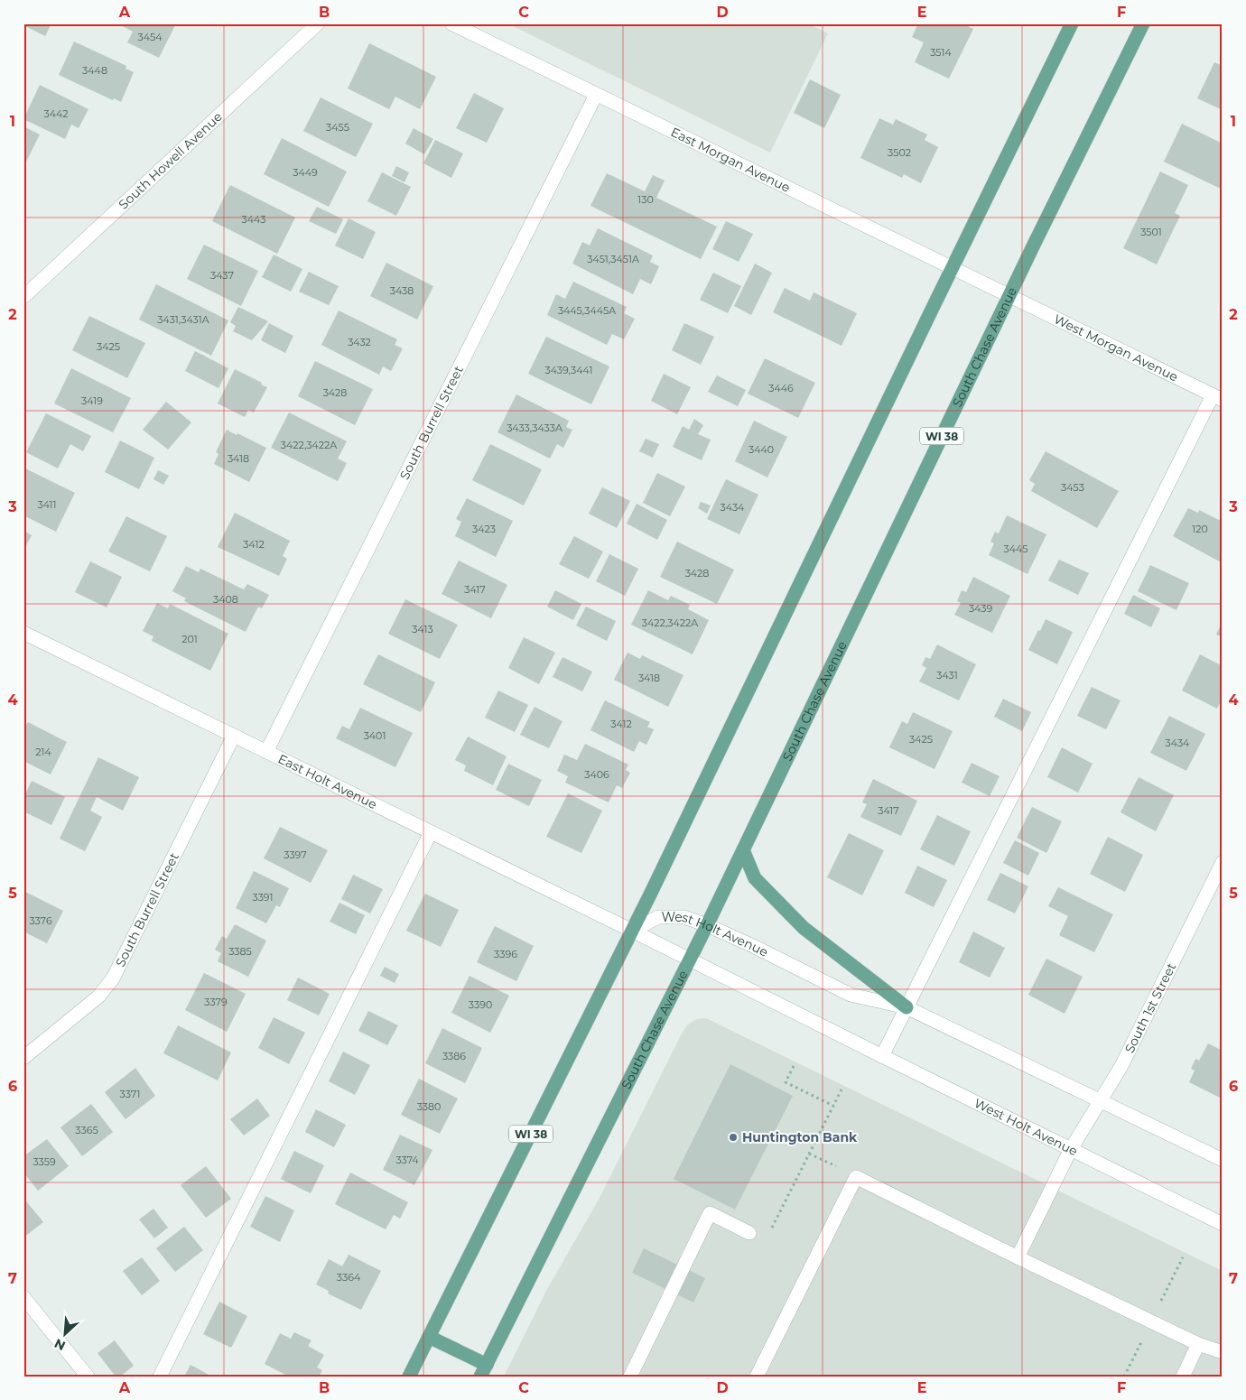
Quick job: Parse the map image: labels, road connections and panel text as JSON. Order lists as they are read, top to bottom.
{
  "streets": {
    "main road": ["South Chase Avenue", "WI 38"],
    "street": [
      "South Howell Avenue",
      "East Morgan Avenue",
      "West Morgan Avenue",
      "South Burrell Street",
      "East Holt Avenue",
      "West Holt Avenue",
      "South 1st Street"
    ]
  },
  "crossings": [
    ["East Morgan Avenue", "South Chase Avenue"],
    ["East Morgan Avenue", "West Morgan Avenue"],
    ["East Morgan Avenue", "South Burrell Street"],
    ["East Morgan Avenue", "WI 38"],
    ["South Chase Avenue", "West Morgan Avenue"],
    ["South Chase Avenue", "West Holt Avenue"],
    ["South Burrell Street", "East Holt Avenue"],
    ["WI 38", "East Holt Avenue"],
    ["WI 38", "West Holt Avenue"],
    ["East Holt Avenue", "West Holt Avenue"],
    ["West Holt Avenue", "South 1st Street"]
  ],
  "places": ["Huntington Bank"],
  "house_numbers": [
    "3454",
    "3514",
    "3448",
    "3442",
    "3455",
    "3502",
    "3449",
    "130",
    "3443",
    "3501",
    "3451,3451A",
    "3437",
    "3438",
    "3445,3445A",
    "3431,3431A",
    "3432",
    "3425",
    "3439,3441",
    "3446",
    "3428",
    "3419",
    "3433,3433A",
    "3422,3422A",
    "3440",
    "3418",
    "3453",
    "3411",
    "3434",
    "3423",
    "120",
    "3412",
    "3445",
    "3428",
    "3417",
    "3408",
    "3439",
    "3422,3422A",
    "3413",
    "201",
    "3431",
    "3418",
    "3412",
    "3401",
    "3425",
    "3434",
    "214",
    "3406",
    "3417",
    "3397",
    "3391",
    "3376",
    "3385",
    "3396",
    "3379",
    "3390",
    "3386",
    "3371",
    "3380",
    "3365",
    "3374",
    "3359",
    "3364"
  ],
  "north": "bottom left",
  "grid": {
    "columns": [
      "A",
      "B",
      "C",
      "D",
      "E",
      "F"
    ],
    "rows": [
      "1",
      "2",
      "3",
      "4",
      "5",
      "6",
      "7"
    ]
  }
}
